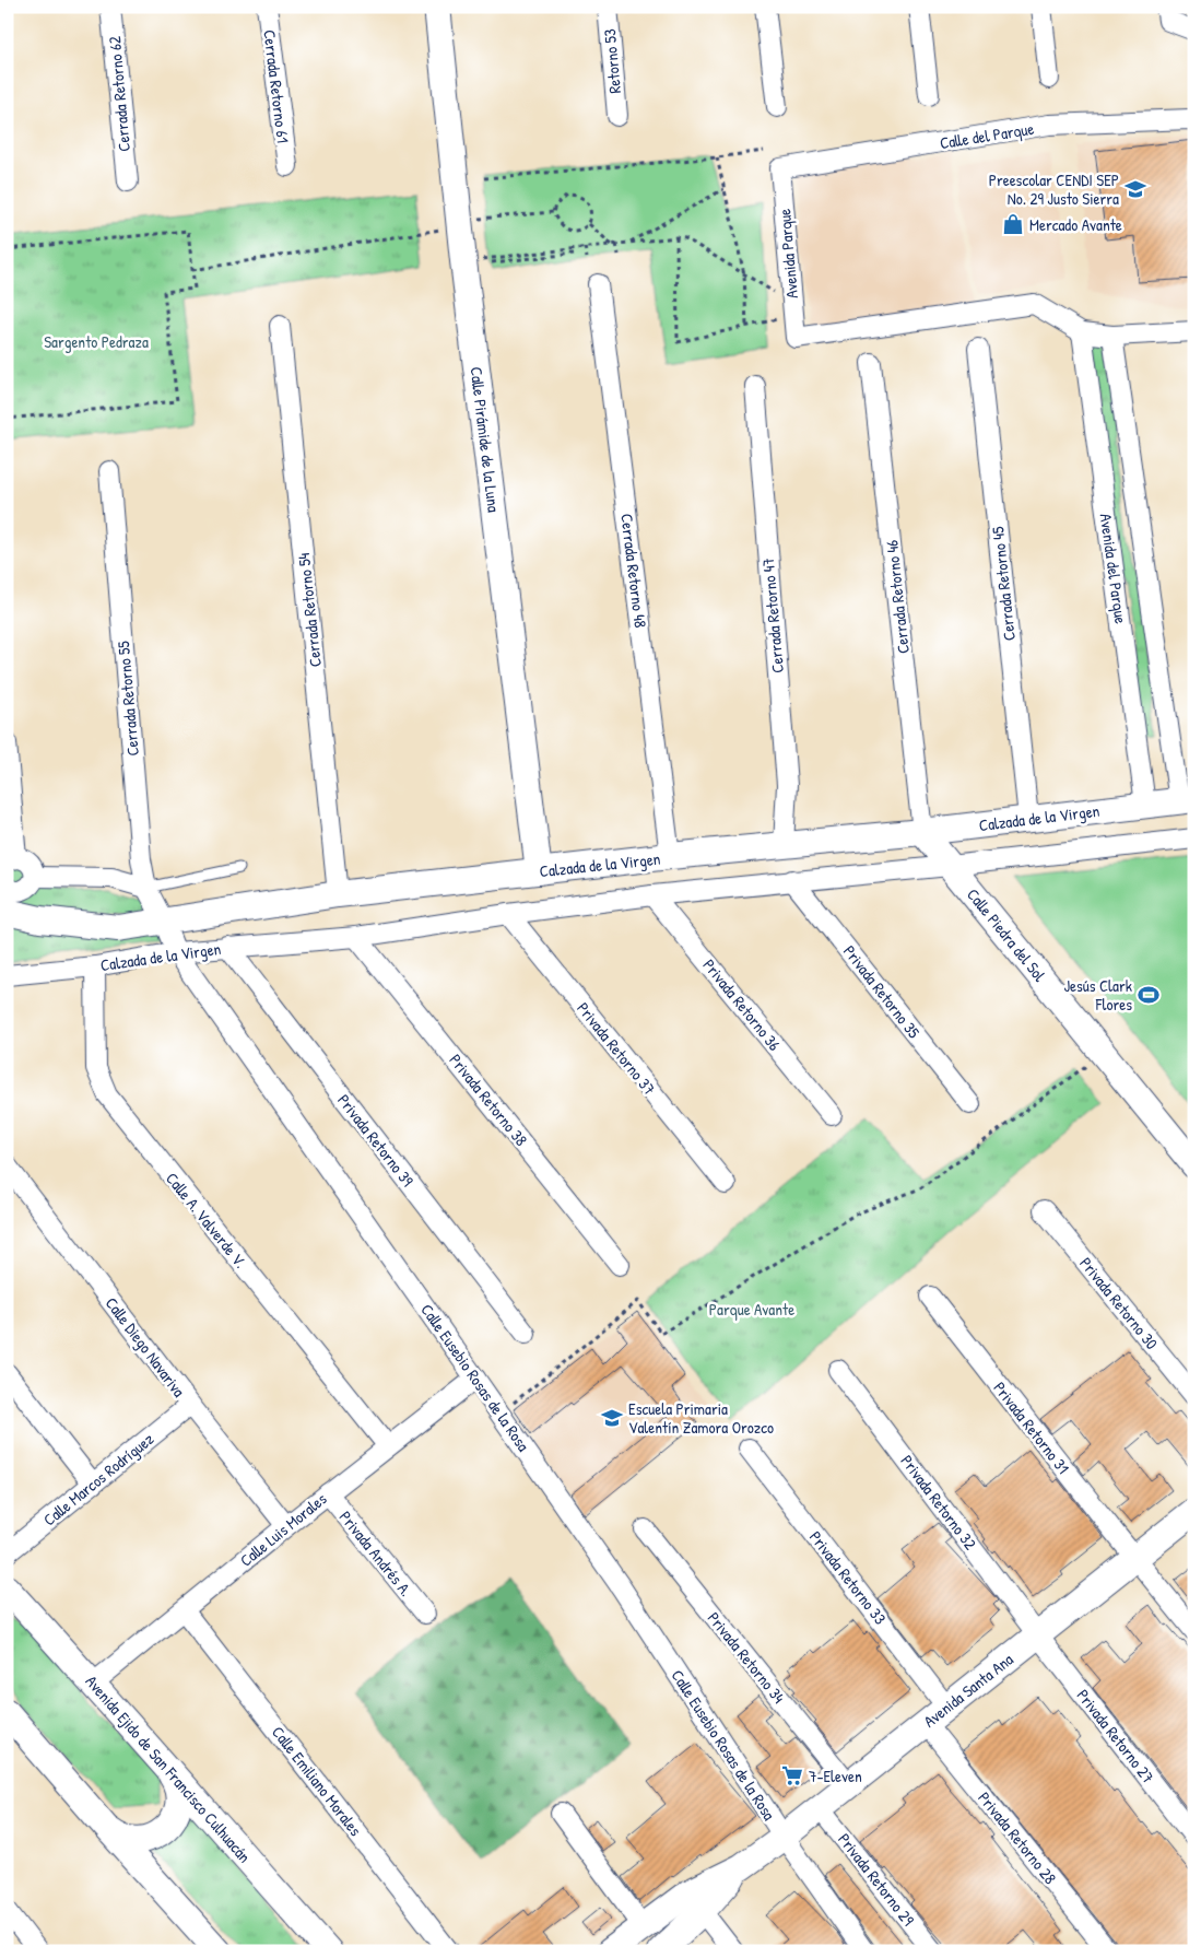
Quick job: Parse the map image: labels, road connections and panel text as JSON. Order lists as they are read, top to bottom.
{
  "streets": {
    "street": [
      "Retorno 53",
      "Cerrada Retorno 61",
      "Cerrada Retorno 62",
      "Calle del Parque",
      "Avenida Parque",
      "Calle Pirámide de la Luna",
      "Avenida del Parque",
      "Cerrada Retorno 48",
      "Cerrada Retorno 45",
      "Cerrada Retorno 46",
      "Cerrada Retorno 54",
      "Cerrada Retorno 47",
      "Cerrada Retorno 55",
      "Calzada de la Virgen",
      "Calle Piedra del Sol",
      "Privada Retorno 35",
      "Privada Retorno 36",
      "Privada Retorno 37",
      "Privada Retorno 38",
      "Privada Retorno 39",
      "Calle A. Valverde V.",
      "Privada Retorno 30",
      "Calle Diego Navariva",
      "Calle Eusebio Rosas de la Rosa",
      "Privada Retorno 31",
      "Calle Marcos Rodríguez",
      "Privada Retorno 32",
      "Calle Luis Morales",
      "Privada Andrés A.",
      "Privada Retorno 33",
      "Privada Retorno 34",
      "Avenida Santa Ana",
      "Privada Retorno 27",
      "Avenida Ejido de San Francisco Culhuacán",
      "Calle Emiliano Morales",
      "Privada Retorno 28",
      "Privada Retorno 29"
    ]
  },
  "crossings": [
    ["Calle del Parque", "Avenida Parque"],
    ["Avenida Parque", "Avenida del Parque"],
    ["Calle Pirámide de la Luna", "Calzada de la Virgen"],
    ["Avenida del Parque", "Calzada de la Virgen"],
    ["Cerrada Retorno 48", "Calzada de la Virgen"],
    ["Cerrada Retorno 45", "Calzada de la Virgen"],
    ["Cerrada Retorno 46", "Calzada de la Virgen"],
    ["Cerrada Retorno 46", "Calle Piedra del Sol"],
    ["Cerrada Retorno 54", "Calzada de la Virgen"],
    ["Cerrada Retorno 47", "Calzada de la Virgen"],
    ["Cerrada Retorno 55", "Calzada de la Virgen"],
    ["Cerrada Retorno 55", "Calle Eusebio Rosas de la Rosa"],
    ["Calzada de la Virgen", "Calle Piedra del Sol"],
    ["Calzada de la Virgen", "Privada Retorno 35"],
    ["Calzada de la Virgen", "Privada Retorno 36"],
    ["Calzada de la Virgen", "Privada Retorno 37"],
    ["Calzada de la Virgen", "Privada Retorno 38"],
    ["Calzada de la Virgen", "Privada Retorno 39"],
    ["Calzada de la Virgen", "Calle A. Valverde V."],
    ["Calzada de la Virgen", "Calle Eusebio Rosas de la Rosa"],
    ["Calle A. Valverde V.", "Calle Luis Morales"],
    ["Calle Diego Navariva", "Calle Marcos Rodríguez"],
    ["Calle Diego Navariva", "Calle Luis Morales"],
    ["Calle Eusebio Rosas de la Rosa", "Calle Luis Morales"],
    ["Calle Eusebio Rosas de la Rosa", "Avenida Santa Ana"],
    ["Privada Retorno 31", "Avenida Santa Ana"],
    ["Privada Retorno 32", "Avenida Santa Ana"],
    ["Privada Retorno 32", "Privada Retorno 27"],
    ["Calle Luis Morales", "Privada Andrés A."],
    ["Calle Luis Morales", "Avenida Ejido de San Francisco Culhuacán"],
    ["Calle Luis Morales", "Calle Emiliano Morales"],
    ["Privada Retorno 33", "Avenida Santa Ana"],
    ["Privada Retorno 34", "Avenida Santa Ana"],
    ["Avenida Santa Ana", "Privada Retorno 27"],
    ["Avenida Santa Ana", "Privada Retorno 28"],
    ["Avenida Santa Ana", "Privada Retorno 29"]
  ],
  "parks": ["Sargento Pedraza", "Parque Avante"],
  "places": {
    "school or university": ["Preescolar CENDI SEP No. 29 Justo Sierra", "Escuela Primaria Valentín Zamora Orozco"],
    "shop": ["Mercado Avante"],
    "sports": ["Jesús Clark Flores"],
    "supermarket": ["7-Eleven"]
  }
}
